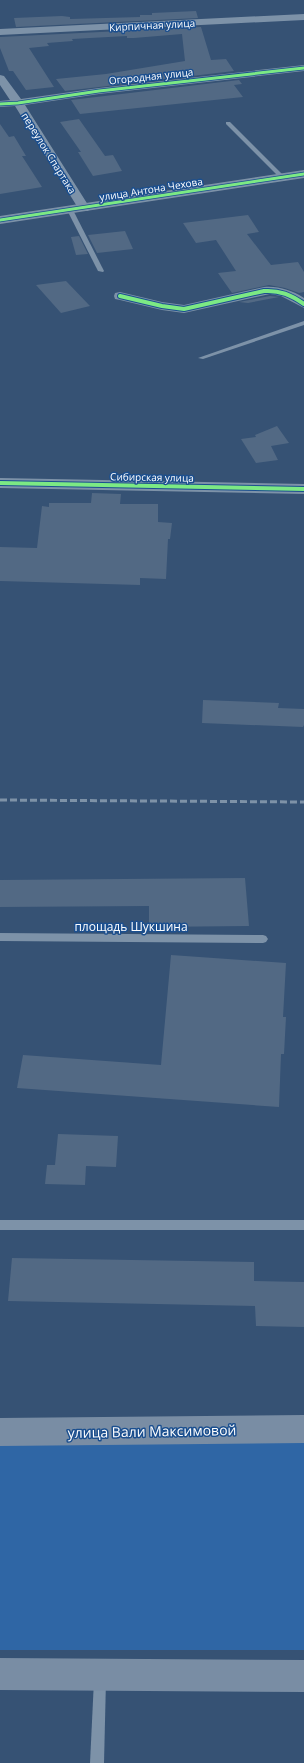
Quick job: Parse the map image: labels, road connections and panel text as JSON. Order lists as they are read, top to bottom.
{
  "streets": {
    "main road": ["улица Вали Максимовой"],
    "street": [
      "Кирпичная улица",
      "Огородная улица",
      "переулок Спартака",
      "улица Антона Чехова",
      "Сибирская улица"
    ],
    "lane": ["площадь Шукшина"]
  },
  "crossings": [
    ["Огородная улица", "переулок Спартака"],
    ["переулок Спартака", "улица Антона Чехова"]
  ]
}
